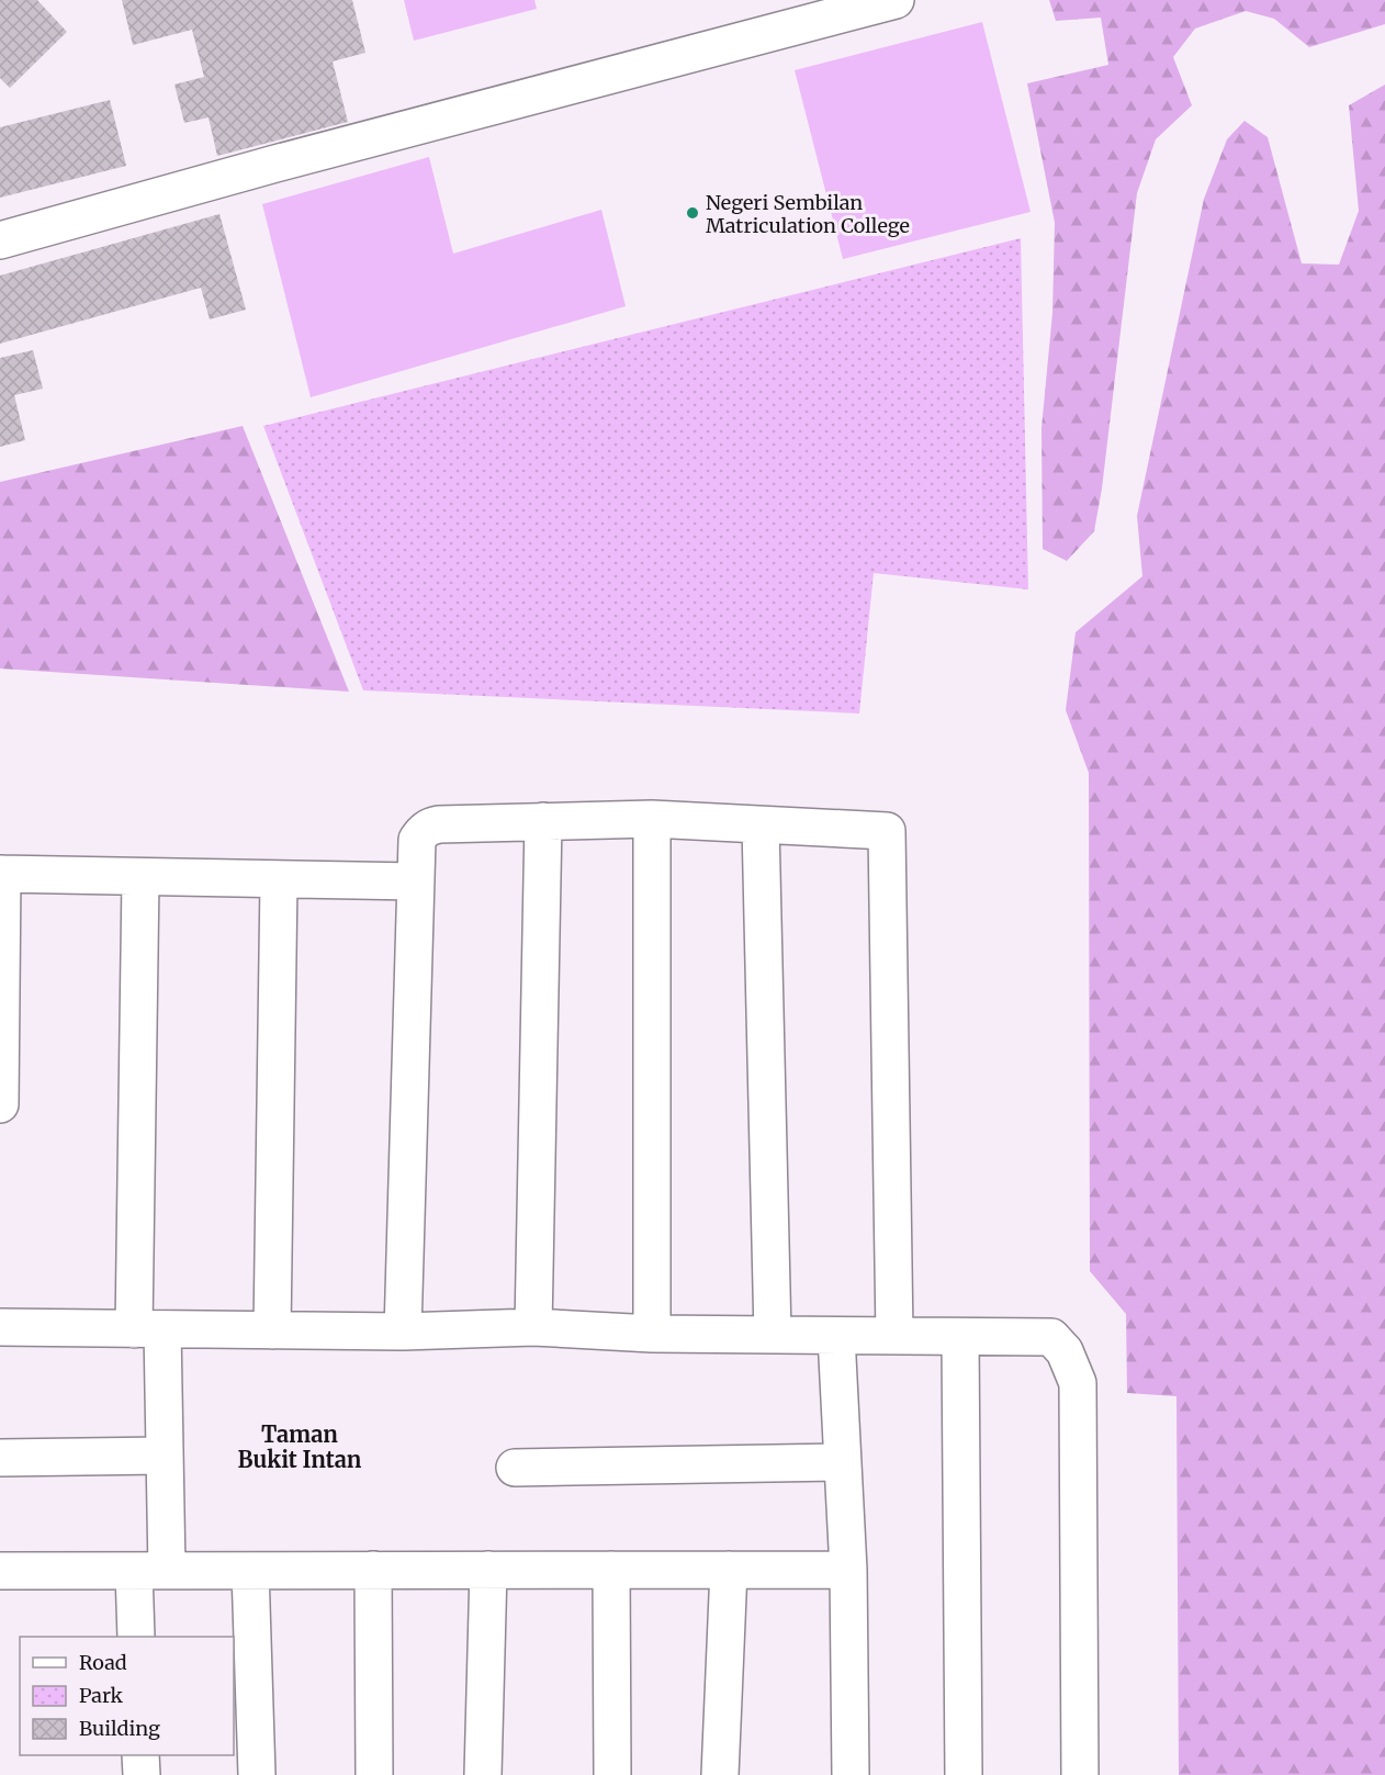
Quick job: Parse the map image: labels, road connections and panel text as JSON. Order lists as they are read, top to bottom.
{
  "districts": ["Taman Bukit Intan"],
  "places": ["Negeri Sembilan Matriculation College"],
  "legend": ["Road", "Park", "Building"]
}
